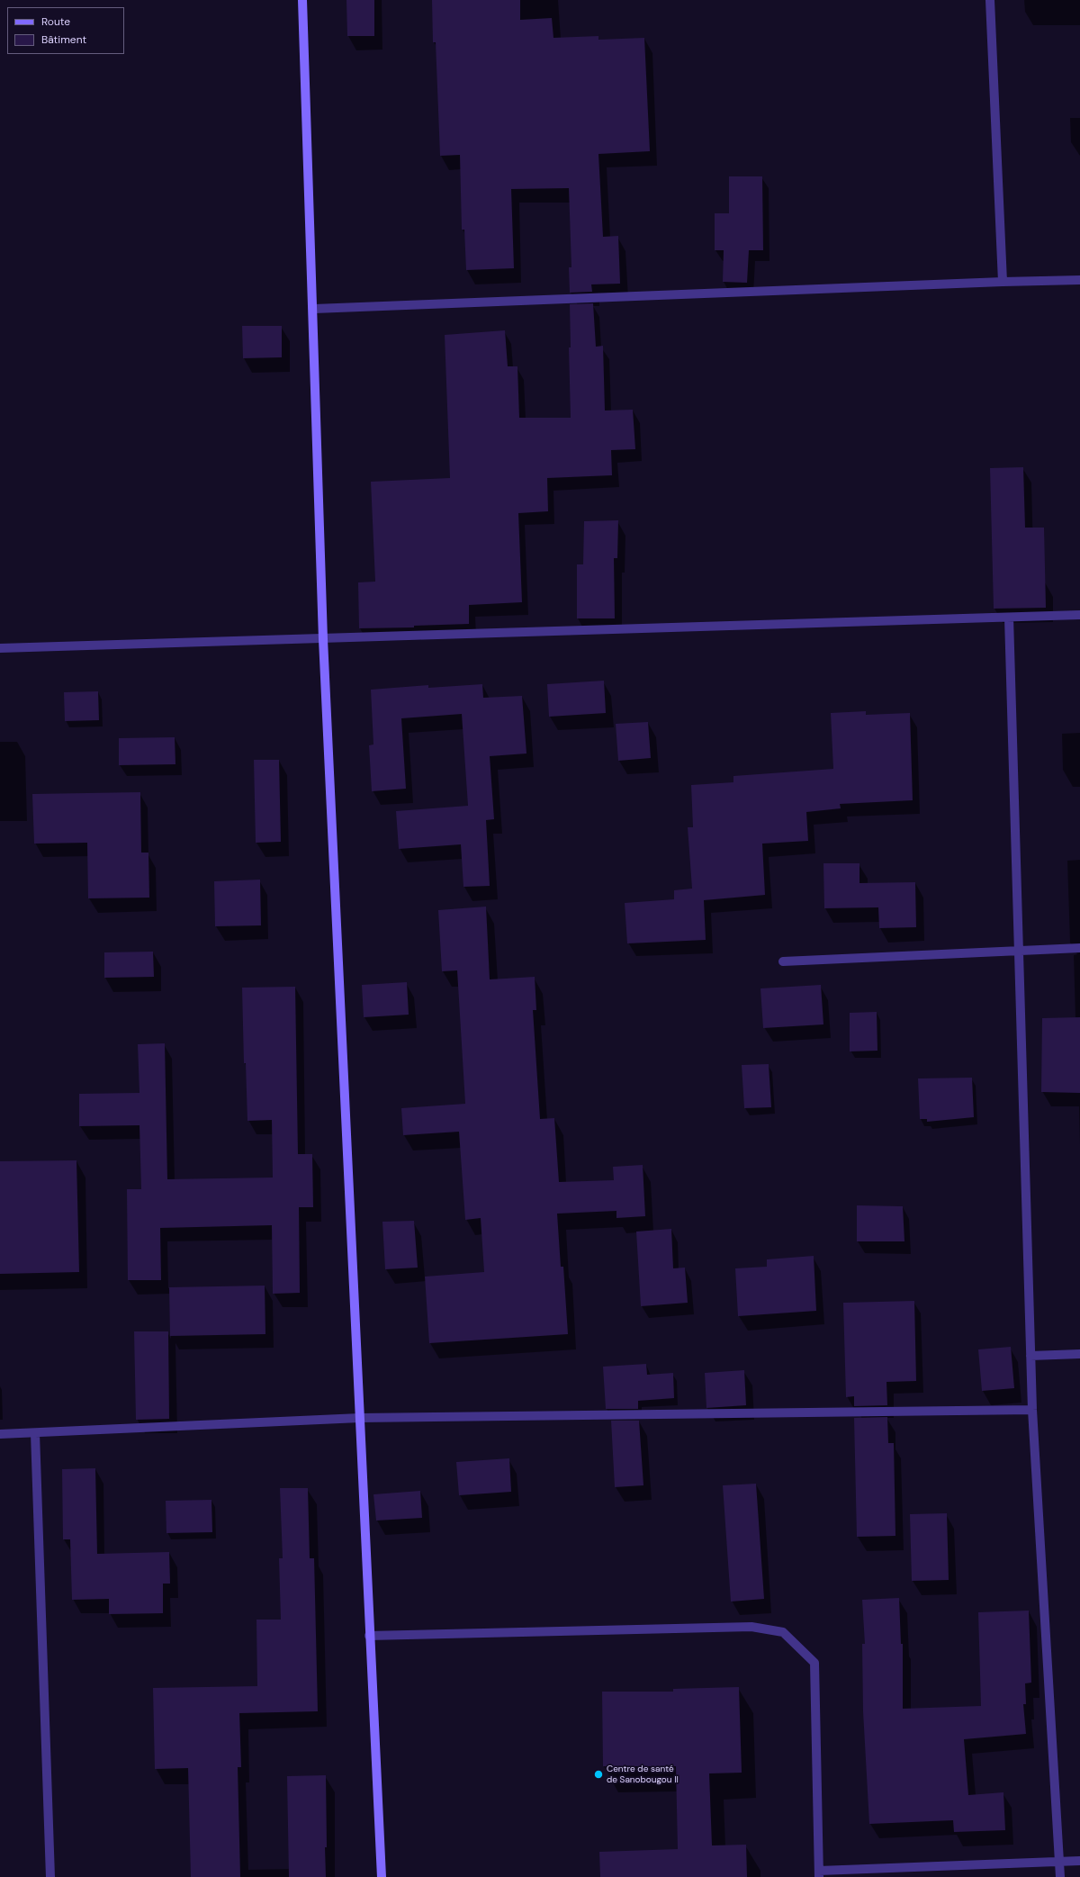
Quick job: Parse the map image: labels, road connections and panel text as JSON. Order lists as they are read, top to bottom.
{
  "places": ["Centre de santé de Sanobougou II"],
  "legend": ["Route", "Bâtiment"]
}
